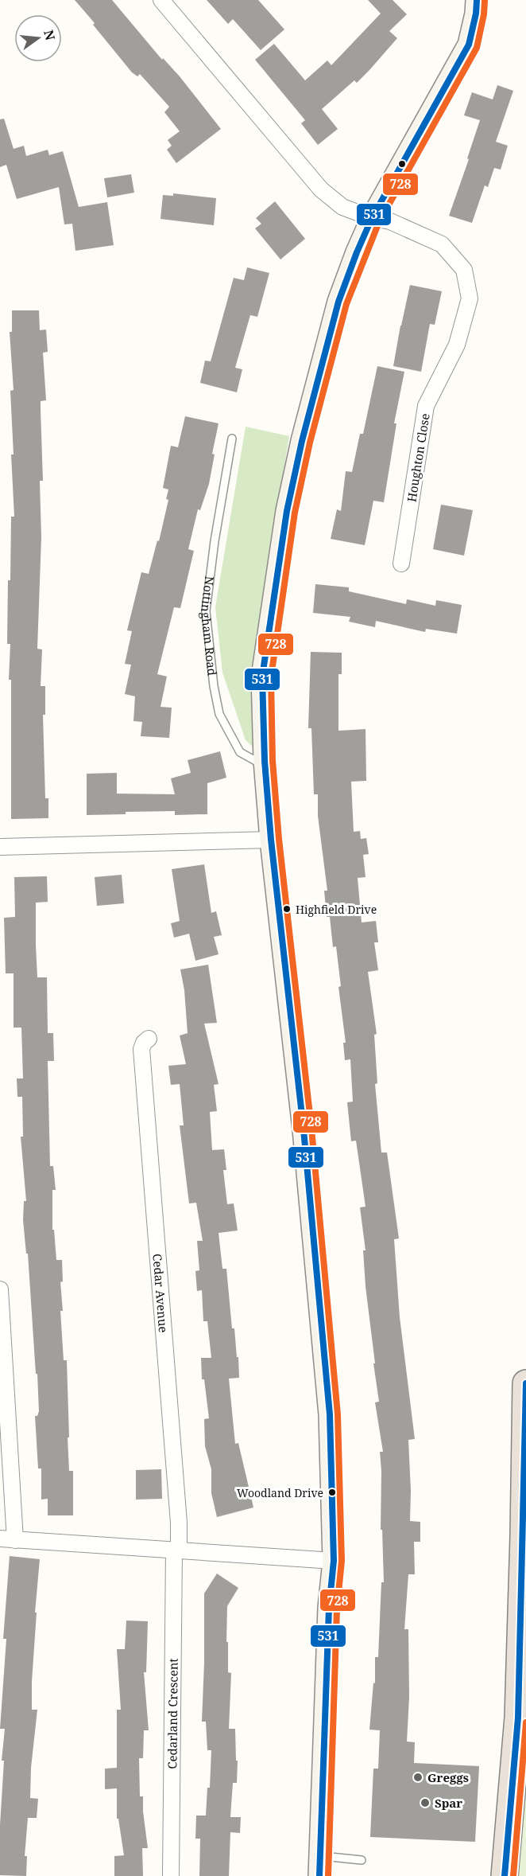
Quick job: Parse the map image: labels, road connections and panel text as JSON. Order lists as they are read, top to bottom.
{
  "streets": {
    "street": ["Houghton Close", "Cedar Avenue", "Cedarland Crescent"],
    "lane": ["Nottingham Road"]
  },
  "crossings": [
    ["Cedar Avenue", "Cedarland Crescent"]
  ],
  "places": [
    "Highfield Drive",
    "Woodland Drive",
    "Greggs",
    "Spar"
  ],
  "lines": ["transit line 531", "transit line 728"],
  "north": "right"
}
